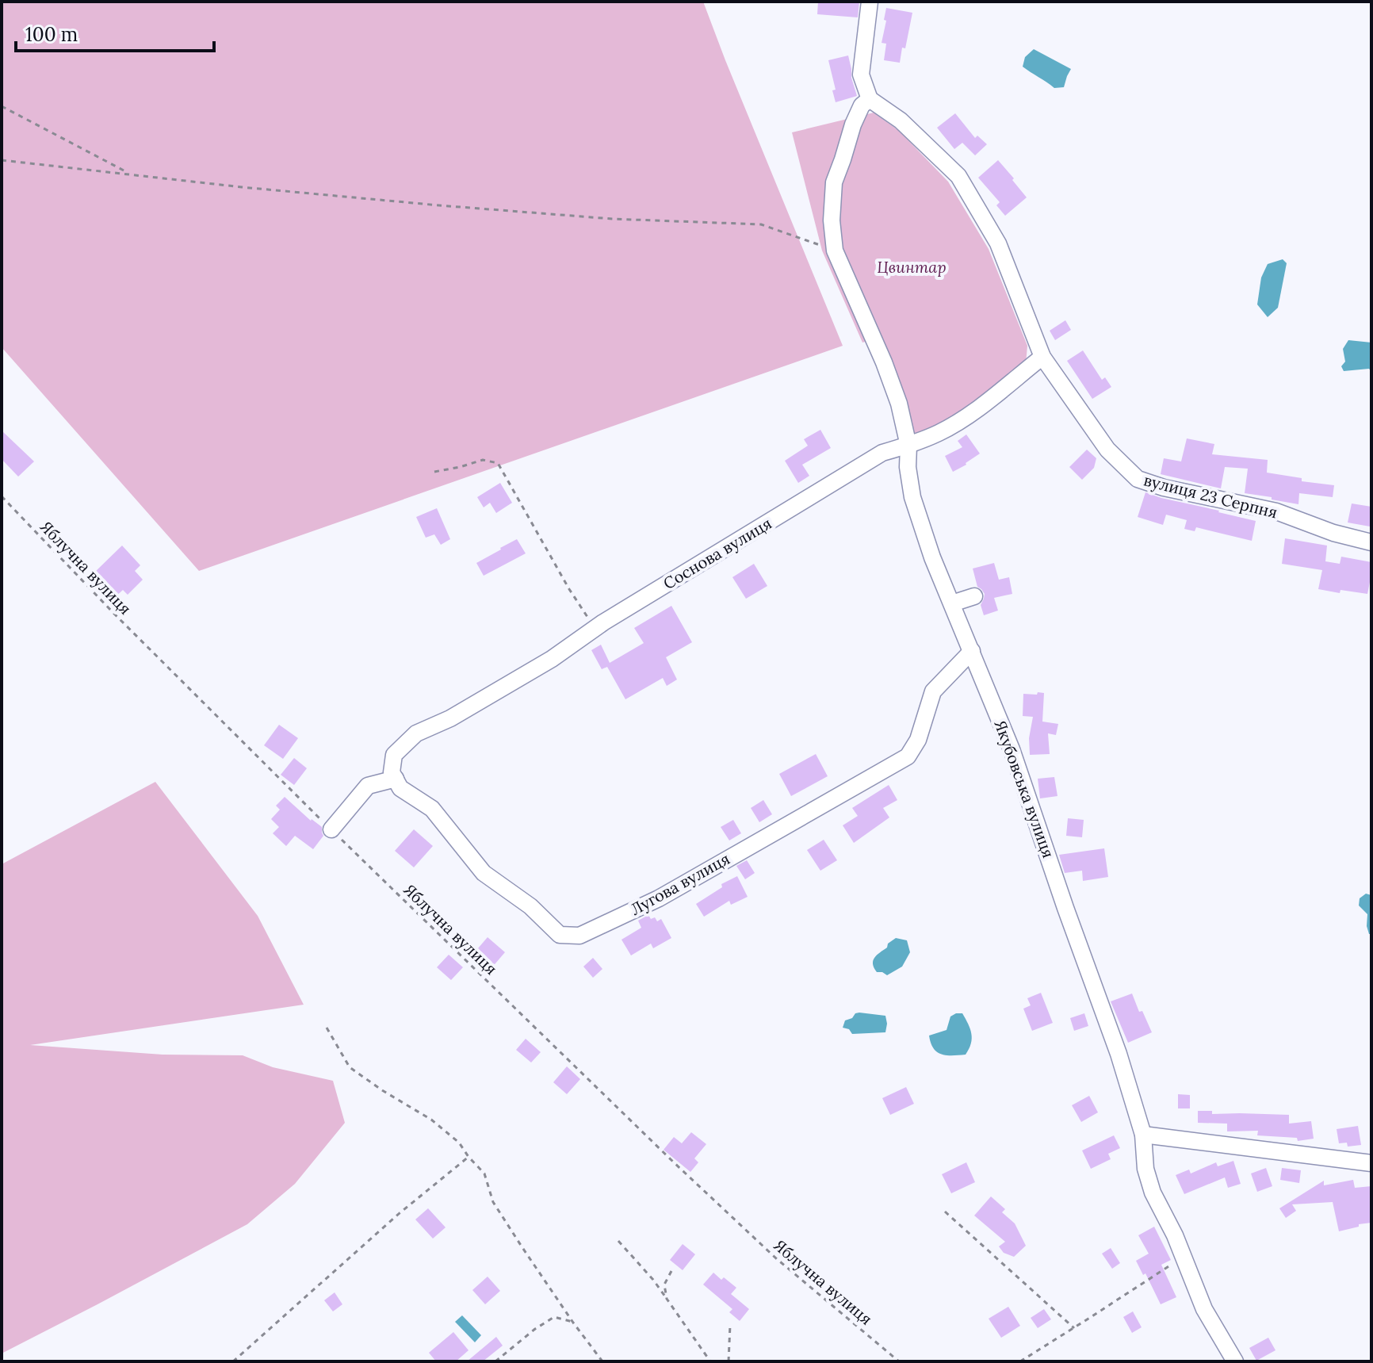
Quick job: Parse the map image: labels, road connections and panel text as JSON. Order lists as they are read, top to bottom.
{
  "streets": {
    "street": [
      "вулиця 23 Серпня",
      "Соснова вулиця",
      "Якубовська вулиця",
      "Лугова вулиця"
    ],
    "path": ["Яблучна вулиця"]
  },
  "crossings": [
    ["вулиця 23 Серпня", "Соснова вулиця"],
    ["вулиця 23 Серпня", "Якубовська вулиця"],
    ["Соснова вулиця", "Якубовська вулиця"],
    ["Соснова вулиця", "Лугова вулиця"],
    ["Якубовська вулиця", "Лугова вулиця"]
  ],
  "parks": ["Цвинтар"],
  "scale_bar": "100 m"
}
